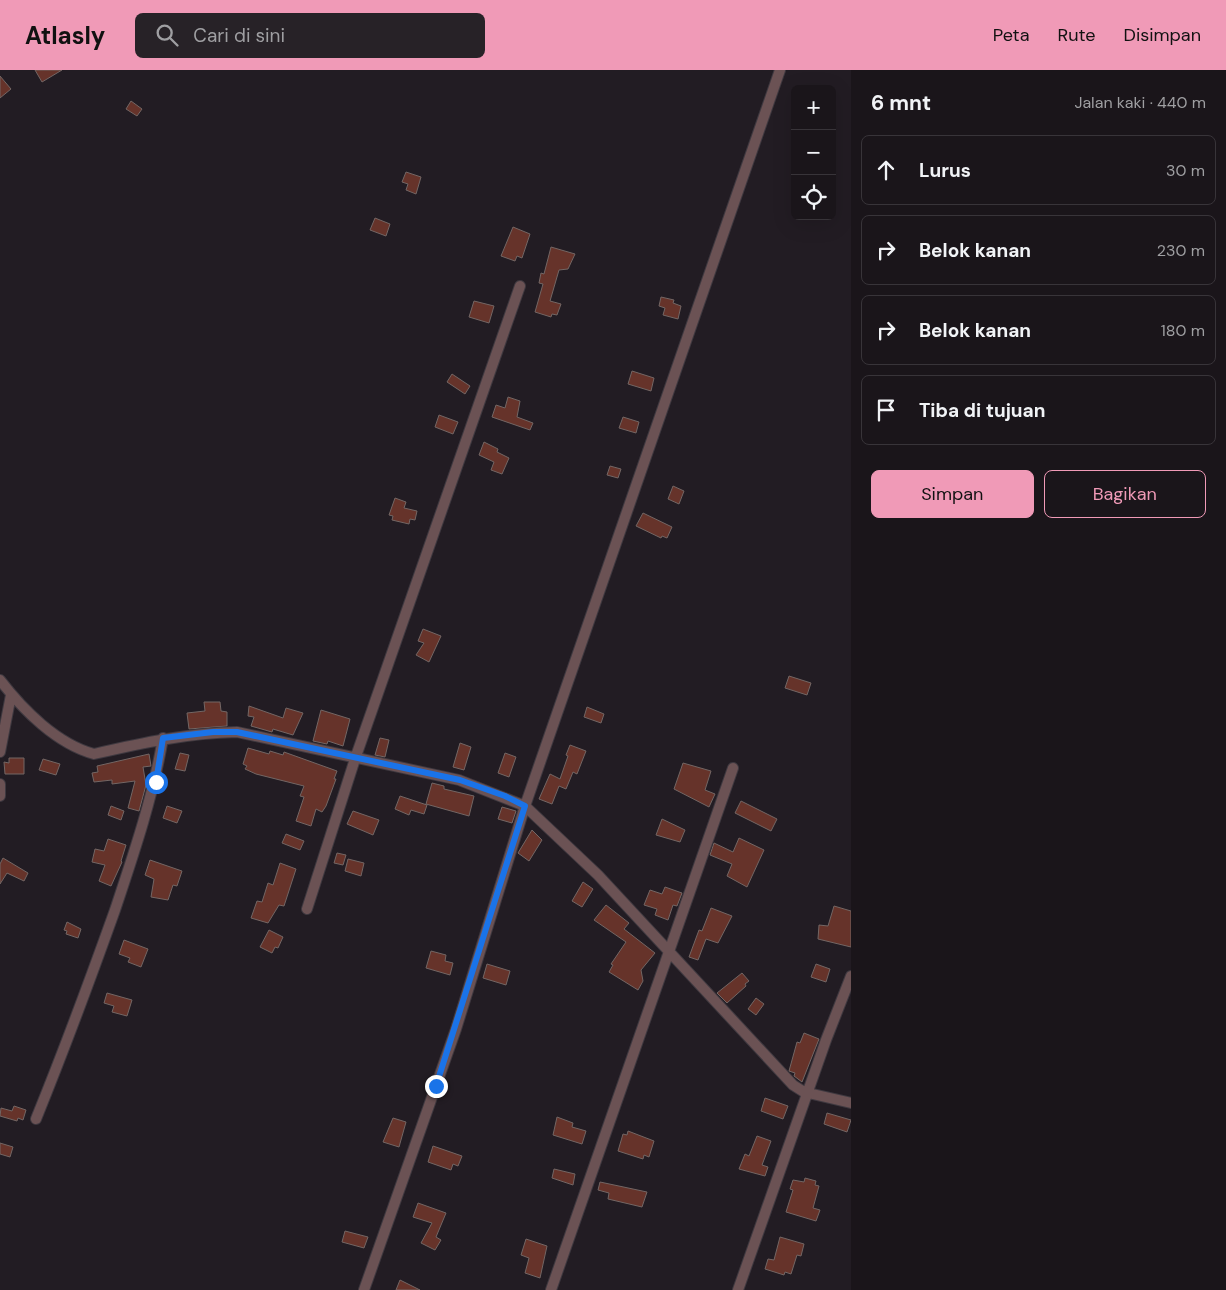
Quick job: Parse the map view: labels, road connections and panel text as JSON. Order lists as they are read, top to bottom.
{
  "page": {
    "header": "Atlasly",
    "search": "Cari di sini",
    "nav": ["Peta", "Rute", "Disimpan"],
    "heading": ["6 mnt", "Jalan kaki · 440 m"],
    "map_buttons": ["+", "−"],
    "list": [
      ["Lurus", "30 m"],
      ["Belok kanan", "230 m"],
      ["Belok kanan", "180 m"],
      "Tiba di tujuan"
    ],
    "buttons": ["Simpan", "Bagikan"]
  }
}
